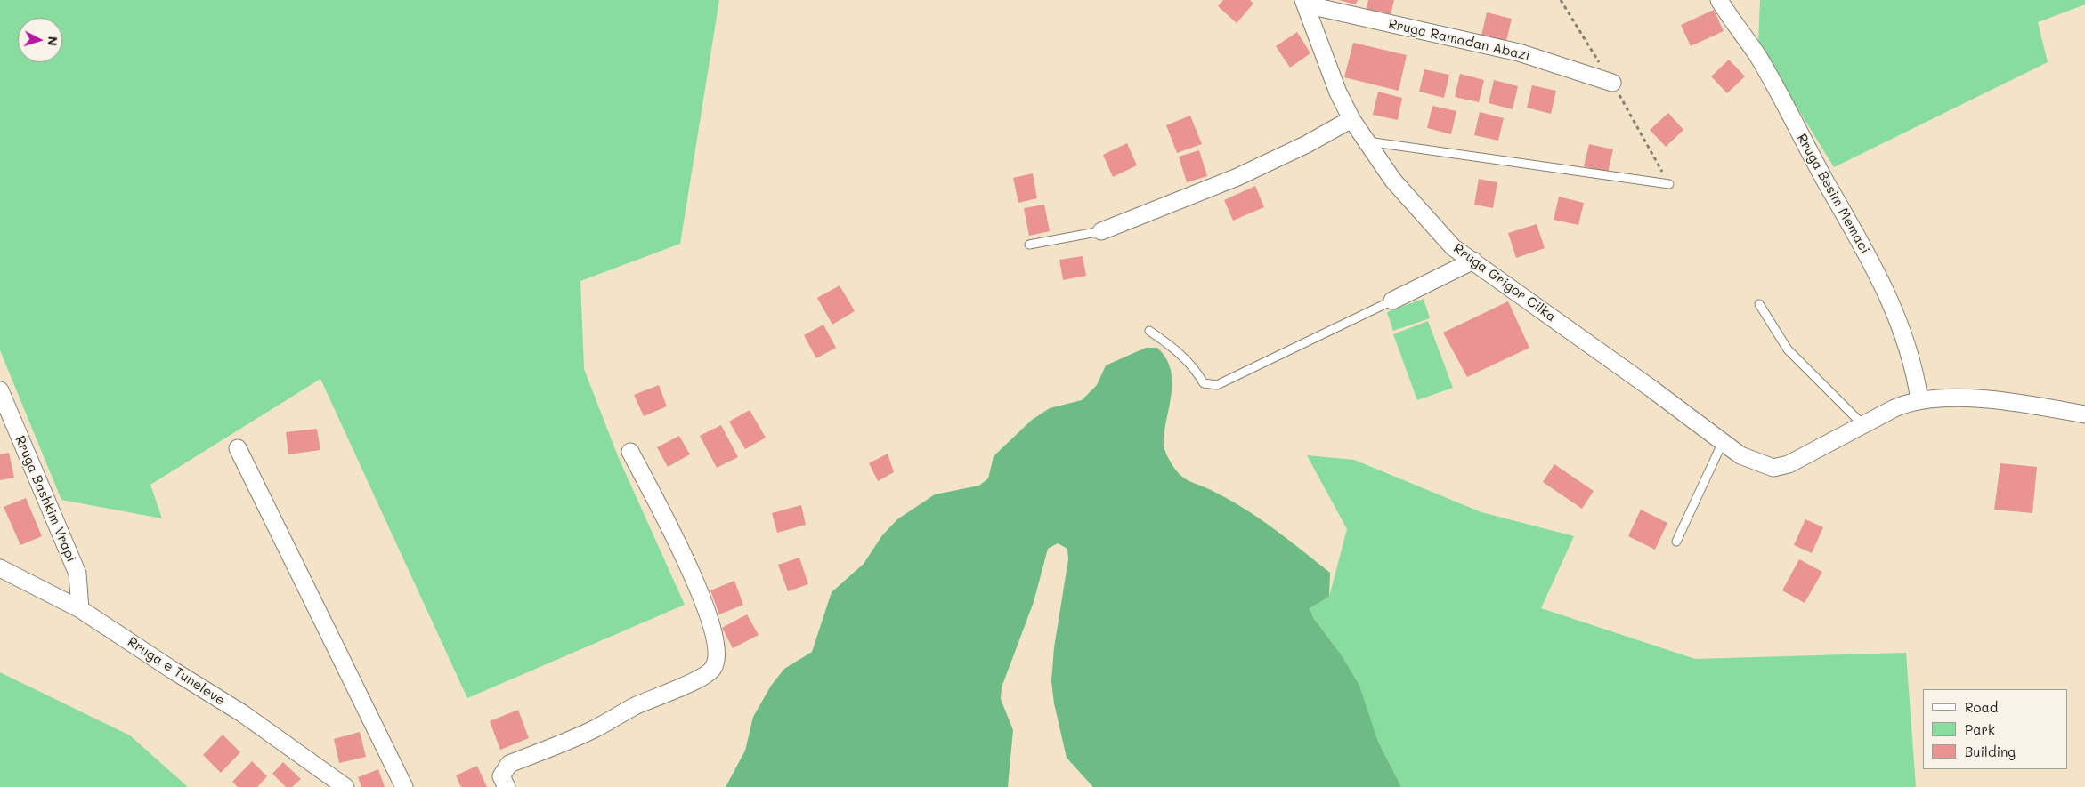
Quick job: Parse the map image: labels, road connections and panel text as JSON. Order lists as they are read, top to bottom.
{
  "streets": {
    "street": [
      "Rruga Ramadan Abazi",
      "Rruga Besim Memaci",
      "Rruga Grigor Cilka",
      "Rruga Bashkim Vrapi",
      "Rruga e Tuneleve"
    ]
  },
  "crossings": [
    ["Rruga Ramadan Abazi", "Rruga Grigor Cilka"],
    ["Rruga Bashkim Vrapi", "Rruga e Tuneleve"]
  ],
  "legend": ["Road", "Park", "Building"],
  "north": "right"
}
